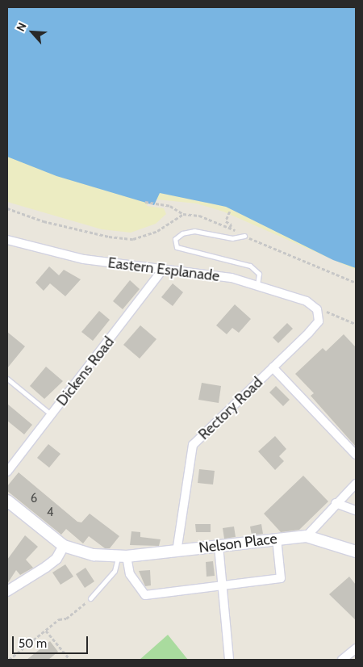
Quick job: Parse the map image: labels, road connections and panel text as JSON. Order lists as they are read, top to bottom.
{
  "streets": {
    "main road": ["Nelson Place"],
    "street": ["Eastern Esplanade", "Dickens Road", "Rectory Road"]
  },
  "crossings": [
    ["Eastern Esplanade", "Dickens Road"],
    ["Eastern Esplanade", "Rectory Road"],
    ["Rectory Road", "Nelson Place"]
  ],
  "house_numbers": ["6", "4"],
  "scale_bar": "50 m",
  "north": "top left"
}
